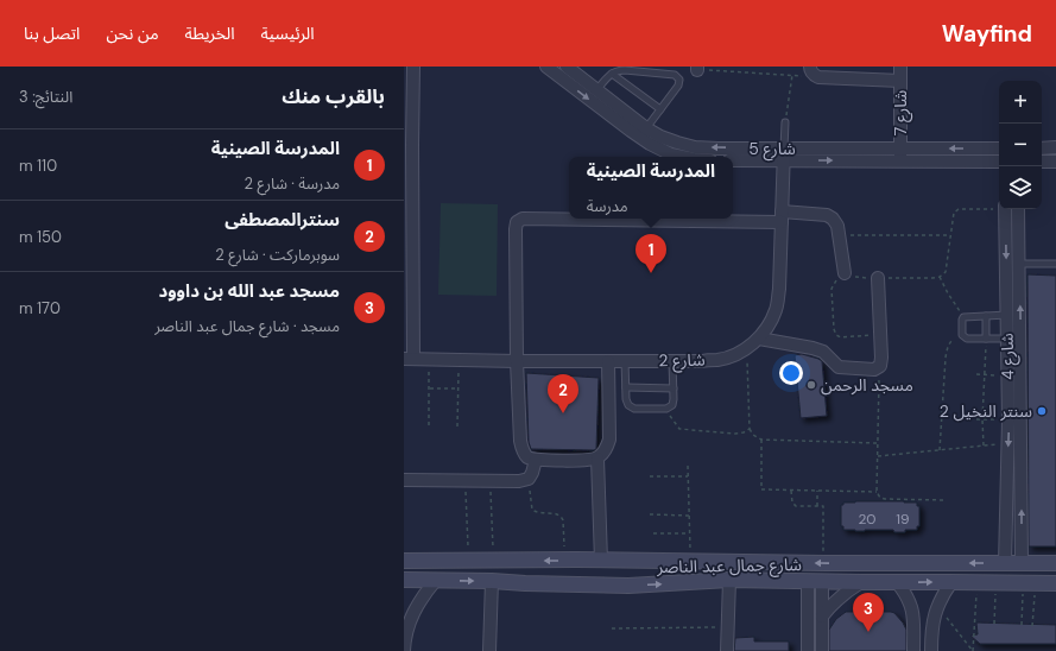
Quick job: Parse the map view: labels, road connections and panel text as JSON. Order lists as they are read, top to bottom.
{
  "streets": {
    "main road": ["شارع جمال عبد الناصر"],
    "street": [
      "شارع 7",
      "شارع 5",
      "شارع 4",
      "شارع 2"
    ]
  },
  "crossings": [
    ["شارع 7", "شارع 5"],
    ["شارع 5", "شارع 2"],
    ["شارع 4", "شارع جمال عبد الناصر"]
  ],
  "places": ["مسجد الرحمن", "سنتر النخيل 2"],
  "house_numbers": ["20", "19"],
  "page": {
    "header": "Wayfind",
    "nav": [
      "الرئيسية",
      "الخريطة",
      "من نحن",
      "اتصل بنا"
    ],
    "heading": ["بالقرب منك", "النتائج: 3"],
    "map_buttons": ["+", "−"],
    "list": [
      {
        "mark": "1",
        "name": "المدرسة الصينية",
        "note": "مدرسة · شارع 2",
        "value": "110 m"
      },
      {
        "mark": "2",
        "name": "سنترالمصطفى",
        "note": "سوبرماركت · شارع 2",
        "value": "150 m"
      },
      {
        "mark": "3",
        "name": "مسجد عبد الله بن داوود",
        "note": "مسجد · شارع جمال عبد الناصر",
        "value": "170 m"
      }
    ],
    "popup": ["المدرسة الصينية", "مدرسة"],
    "pins": ["1", "2", "3"]
  }
}
